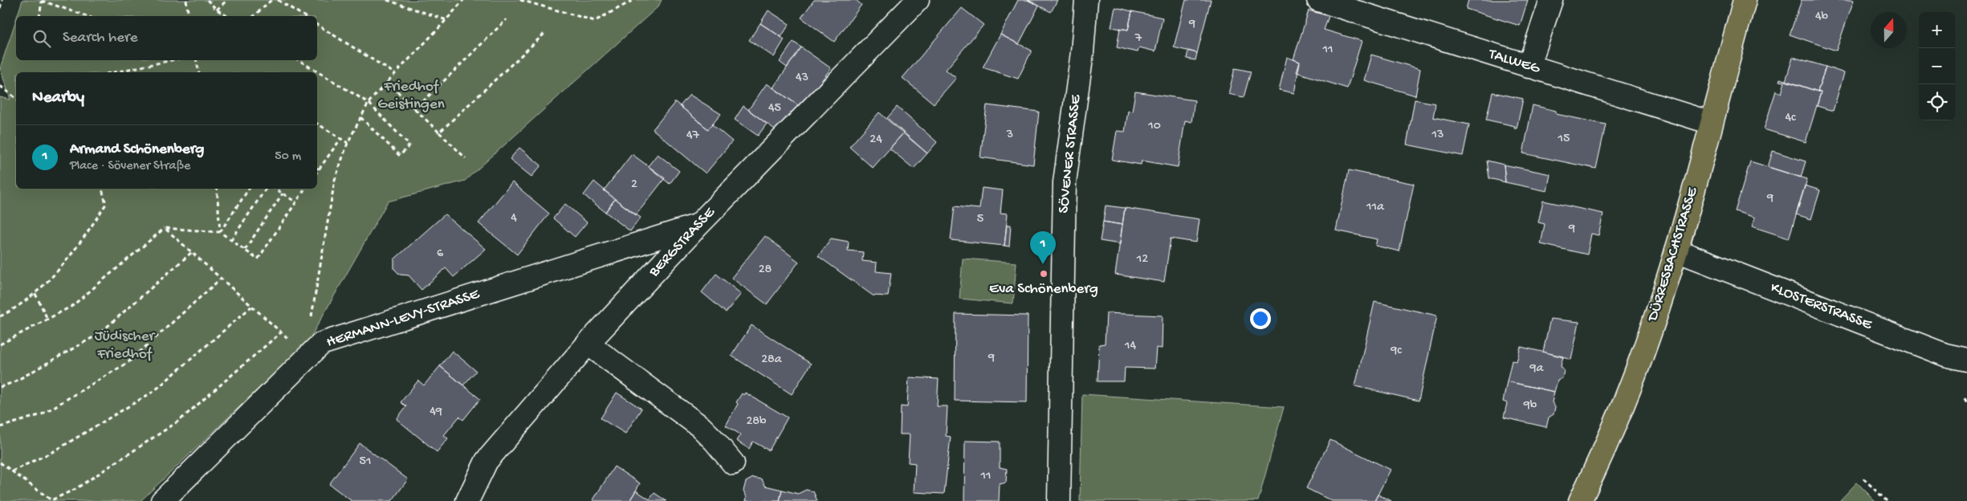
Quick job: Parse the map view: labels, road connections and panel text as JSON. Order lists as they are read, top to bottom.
{
  "streets": {
    "main road": ["DÜRRESBACHSTRASSE"],
    "street": [
      "TALWEG",
      "SÖVENER STRASSE",
      "BERGSTRASSE",
      "KLOSTERSTRASSE",
      "HERMANN-LEVY-STRASSE"
    ]
  },
  "crossings": [
    ["TALWEG", "DÜRRESBACHSTRASSE"],
    ["BERGSTRASSE", "HERMANN-LEVY-STRASSE"],
    ["DÜRRESBACHSTRASSE", "KLOSTERSTRASSE"]
  ],
  "parks": ["Friedhof Geistingen", "Jüdischer Friedhof"],
  "places": ["Eva Schönenberg"],
  "house_numbers": [
    "4b",
    "9",
    "7",
    "11",
    "43",
    "45",
    "4c",
    "10",
    "3",
    "13",
    "47",
    "15",
    "24",
    "2",
    "9",
    "11a",
    "4",
    "5",
    "9",
    "6",
    "12",
    "28",
    "14",
    "9c",
    "9",
    "28a",
    "9a",
    "9b",
    "49",
    "28b",
    "51",
    "11"
  ],
  "north": "top",
  "page": {
    "map_buttons": ["+", "−"],
    "search": "Search here",
    "heading": "Nearby",
    "list": [
      {
        "mark": "1",
        "name": "Armand Schönenberg",
        "note": "Place · Sövener Straße",
        "value": "50 m"
      }
    ],
    "pins": "1"
  }
}
